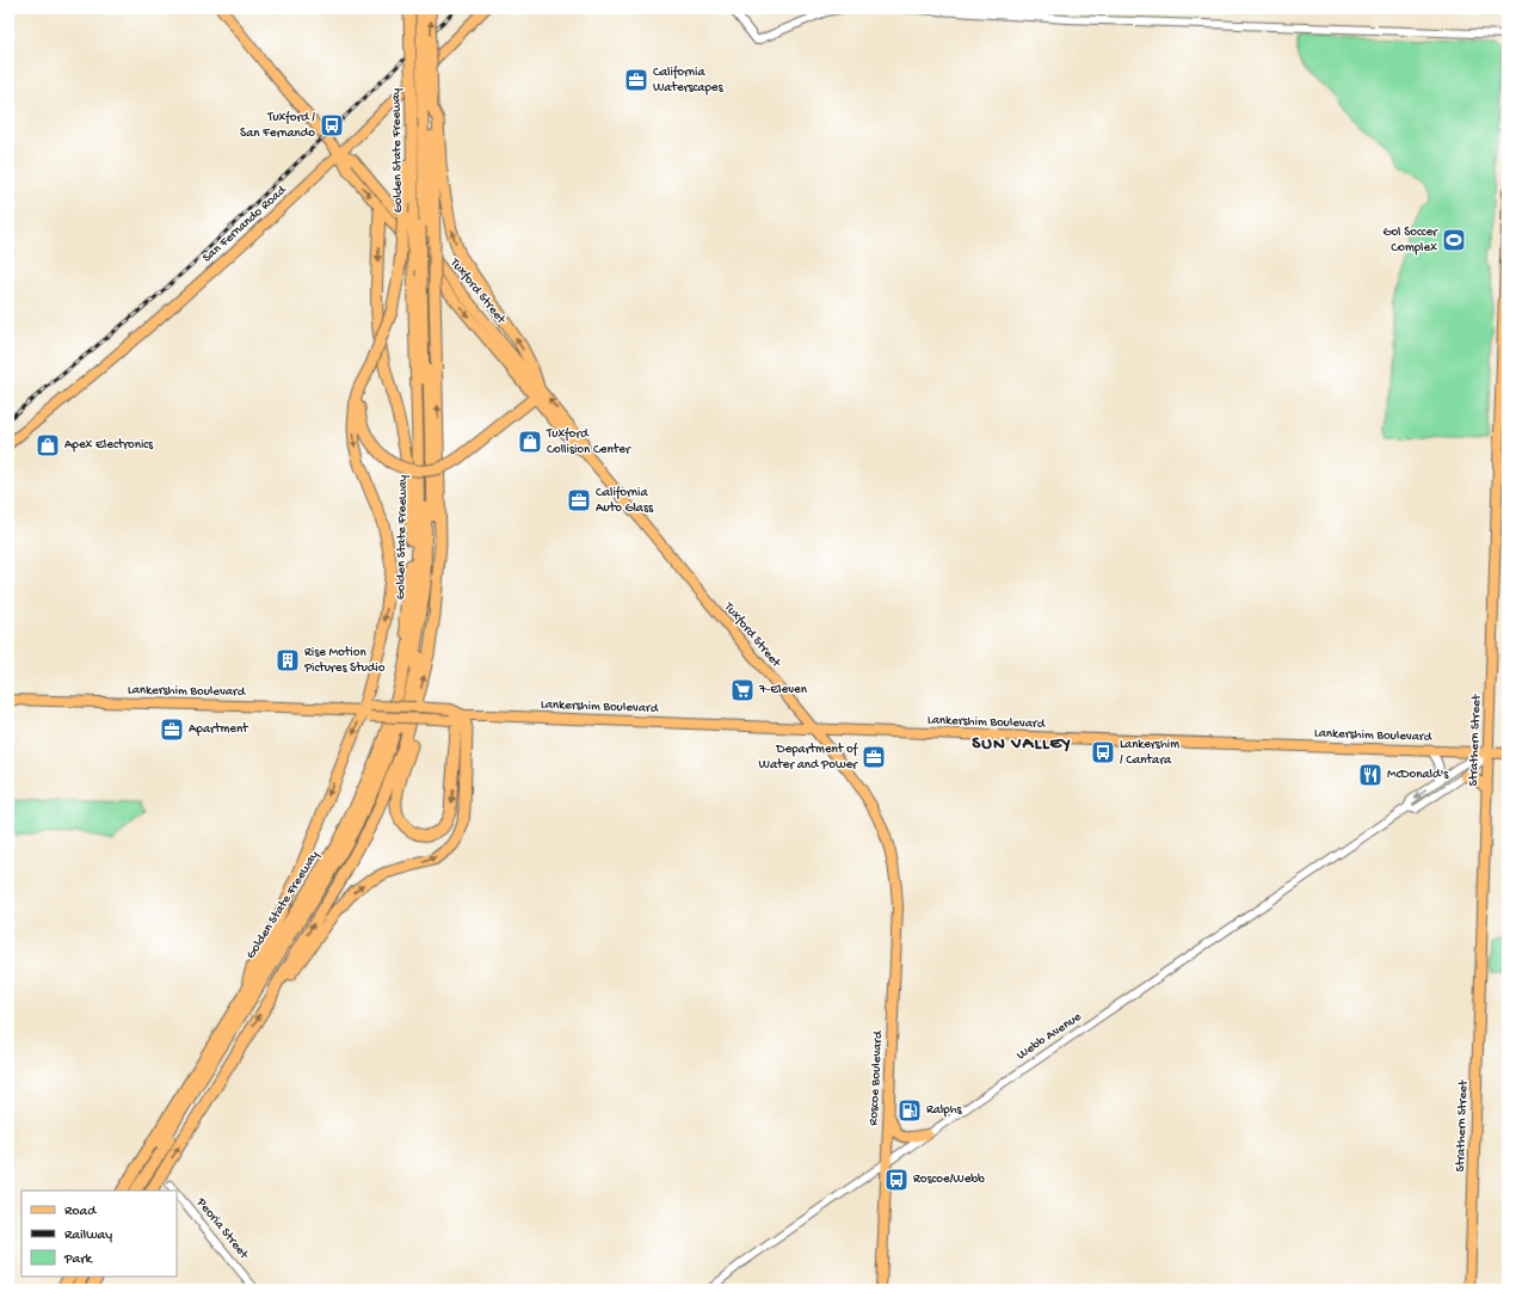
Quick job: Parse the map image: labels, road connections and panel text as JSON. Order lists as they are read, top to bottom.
{
  "streets": {
    "highway": ["Golden State Freeway"],
    "main road": [
      "San Fernando Road",
      "Tuxford Street",
      "Lankershim Boulevard",
      "Strathern Street",
      "Roscoe Boulevard"
    ],
    "street": ["Webb Avenue", "Peoria Street"]
  },
  "crossings": [
    ["San Fernando Road", "Tuxford Street"],
    ["Tuxford Street", "Lankershim Boulevard"],
    ["Tuxford Street", "Roscoe Boulevard"],
    ["Lankershim Boulevard", "Strathern Street"],
    ["Lankershim Boulevard", "Webb Avenue"],
    ["Strathern Street", "Webb Avenue"],
    ["Webb Avenue", "Roscoe Boulevard"]
  ],
  "districts": ["SUN VALLEY"],
  "places": {
    "office": [
      "California Waterscapes",
      "California Auto Glass",
      "Apartment",
      "Department of Water and Power"
    ],
    "bus stop": ["Tuxford / San Fernando", "Lankershim / Cantara", "Roscoe/Webb"],
    "sports": ["Gol Soccer Complex"],
    "shop": ["Tuxford Collision Center", "Apex Electronics"],
    "building": ["Rise Motion Pictures Studio"],
    "supermarket": ["7-Eleven"],
    "restaurant": ["McDonald's"],
    "fuel station": ["Ralphs"]
  },
  "legend": ["Road", "Railway", "Park"]
}
